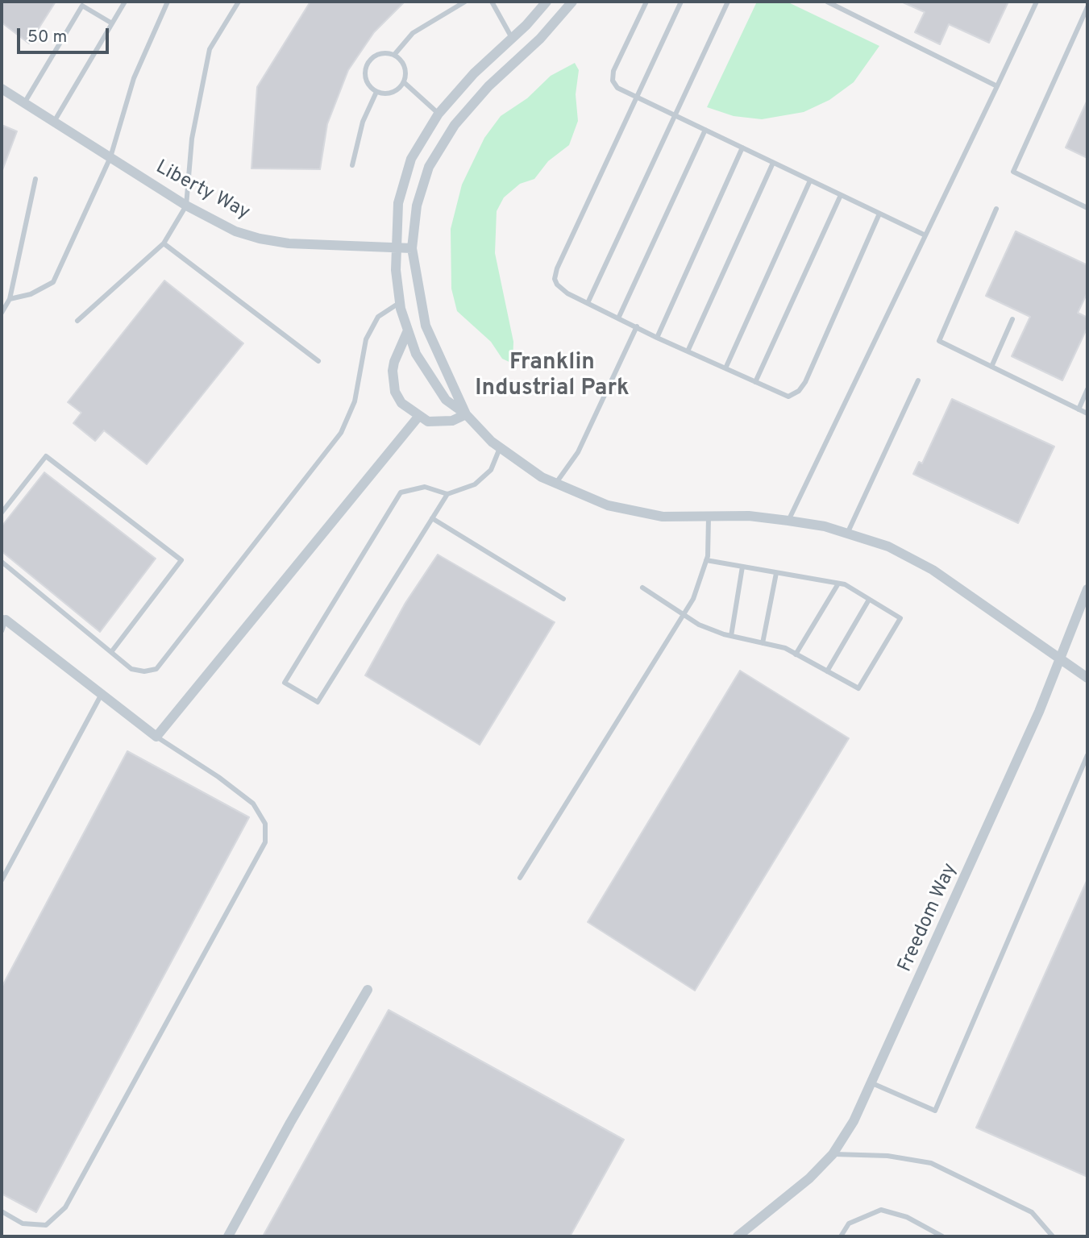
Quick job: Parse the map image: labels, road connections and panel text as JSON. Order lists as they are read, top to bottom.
{
  "streets": {
    "street": ["Liberty Way", "Freedom Way"]
  },
  "districts": ["Franklin Industrial Park"],
  "scale_bar": "50 m"
}
